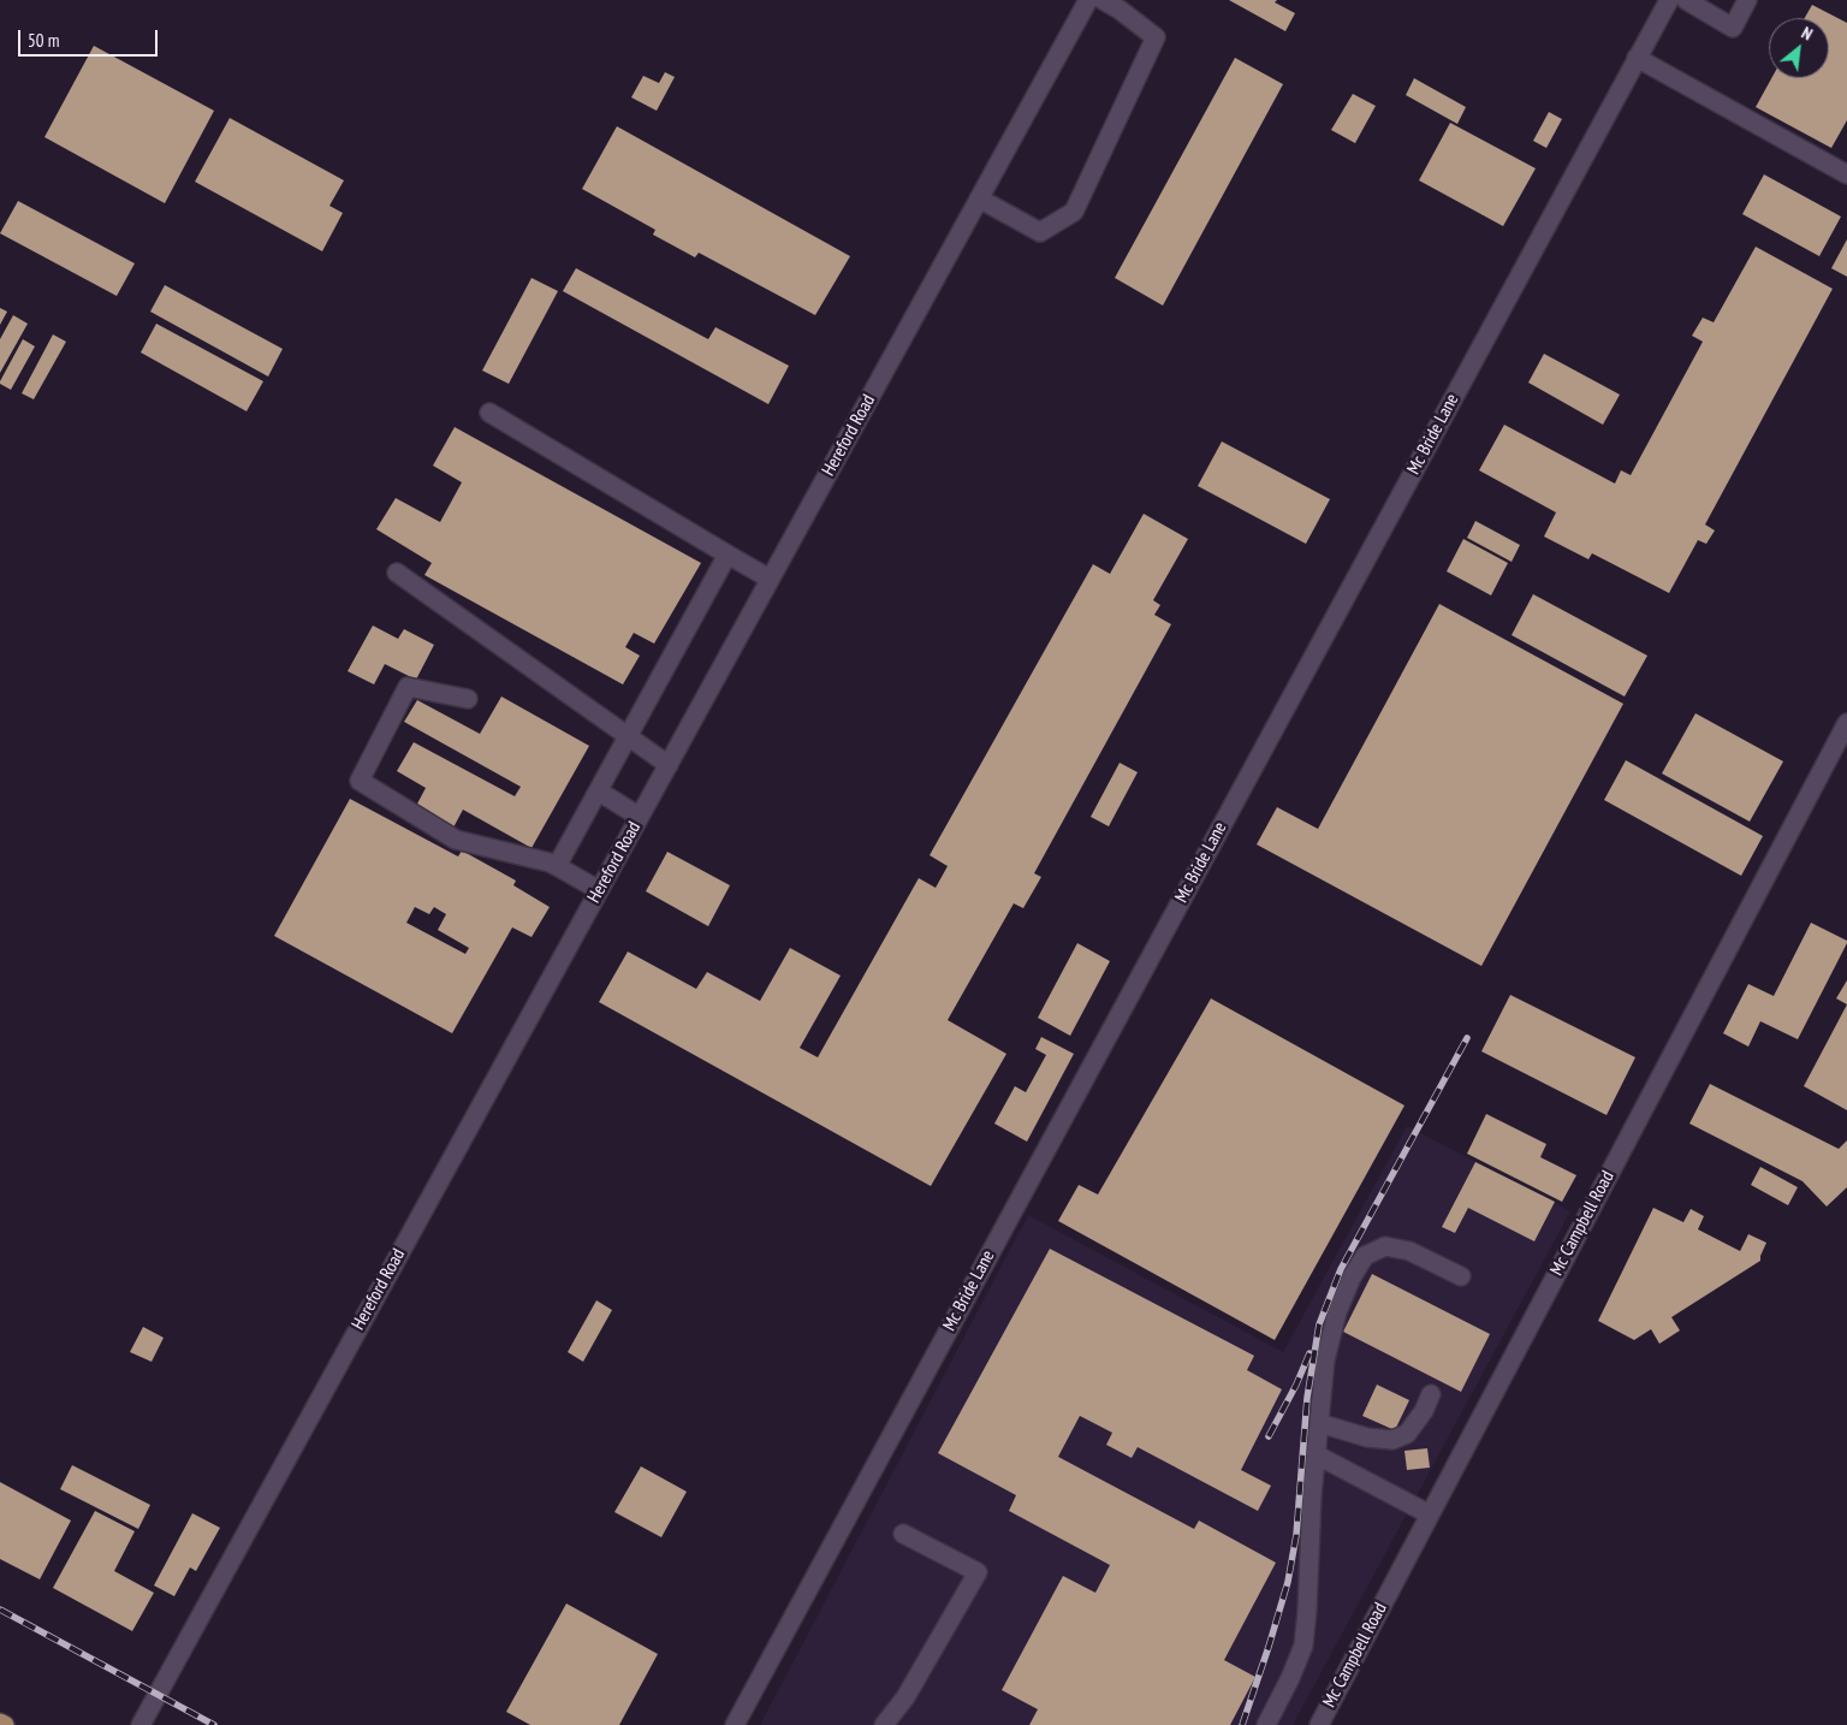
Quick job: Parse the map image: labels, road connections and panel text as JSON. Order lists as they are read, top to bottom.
{
  "streets": {
    "street": ["Mc Bride Lane", "Hereford Road", "Mc Campbell Road"]
  },
  "scale_bar": "50 m",
  "north": "top right"
}
